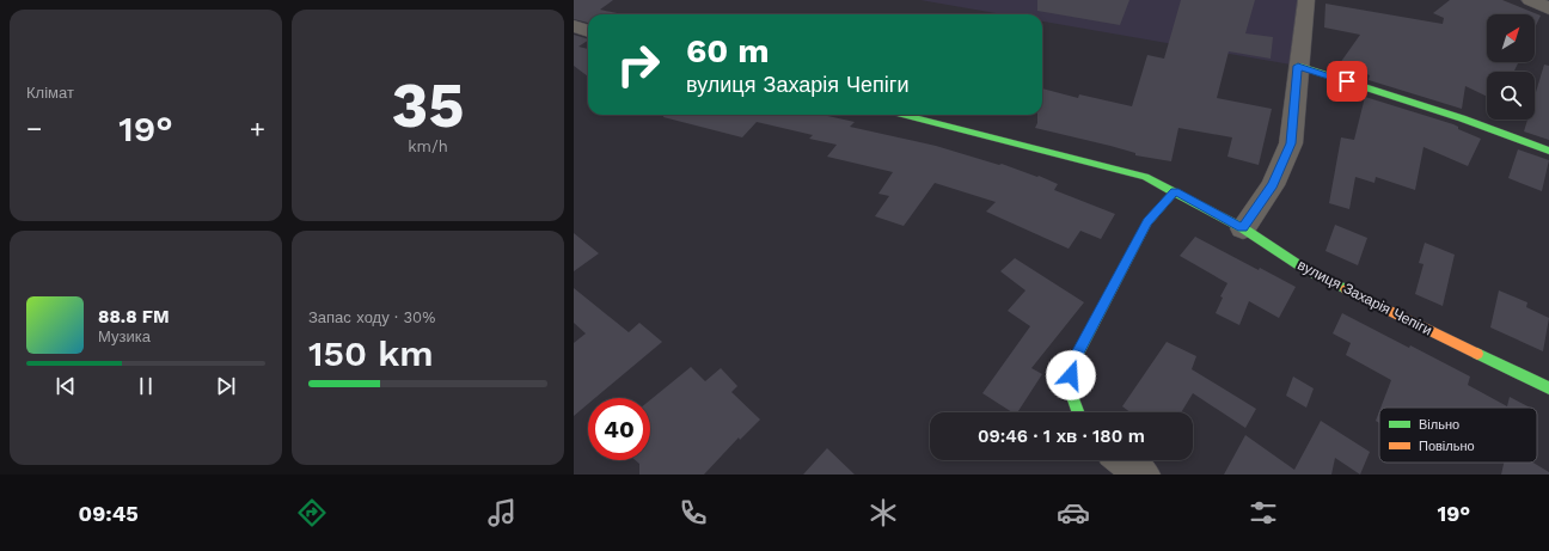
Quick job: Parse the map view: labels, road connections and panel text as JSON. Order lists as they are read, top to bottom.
{
  "streets": {
    "street": ["вулиця Захарія Чепіги"]
  },
  "legend": ["Вільно", "Повільно"],
  "north": "top right",
  "page": {
    "tile": [
      "Клімат",
      ["35", "km/h"],
      ["Запас ходу · 30%", "150 km"]
    ],
    "turn": ["60 m", "вулиця Захарія Чепіги"],
    "heat": ["−", "19°", "+"],
    "song": ["88.8 FM", "Музика"],
    "limit": "40",
    "trip": "09:46 · 1 хв · 180 m",
    "tabs": ["09:45", "19°"]
  }
}
